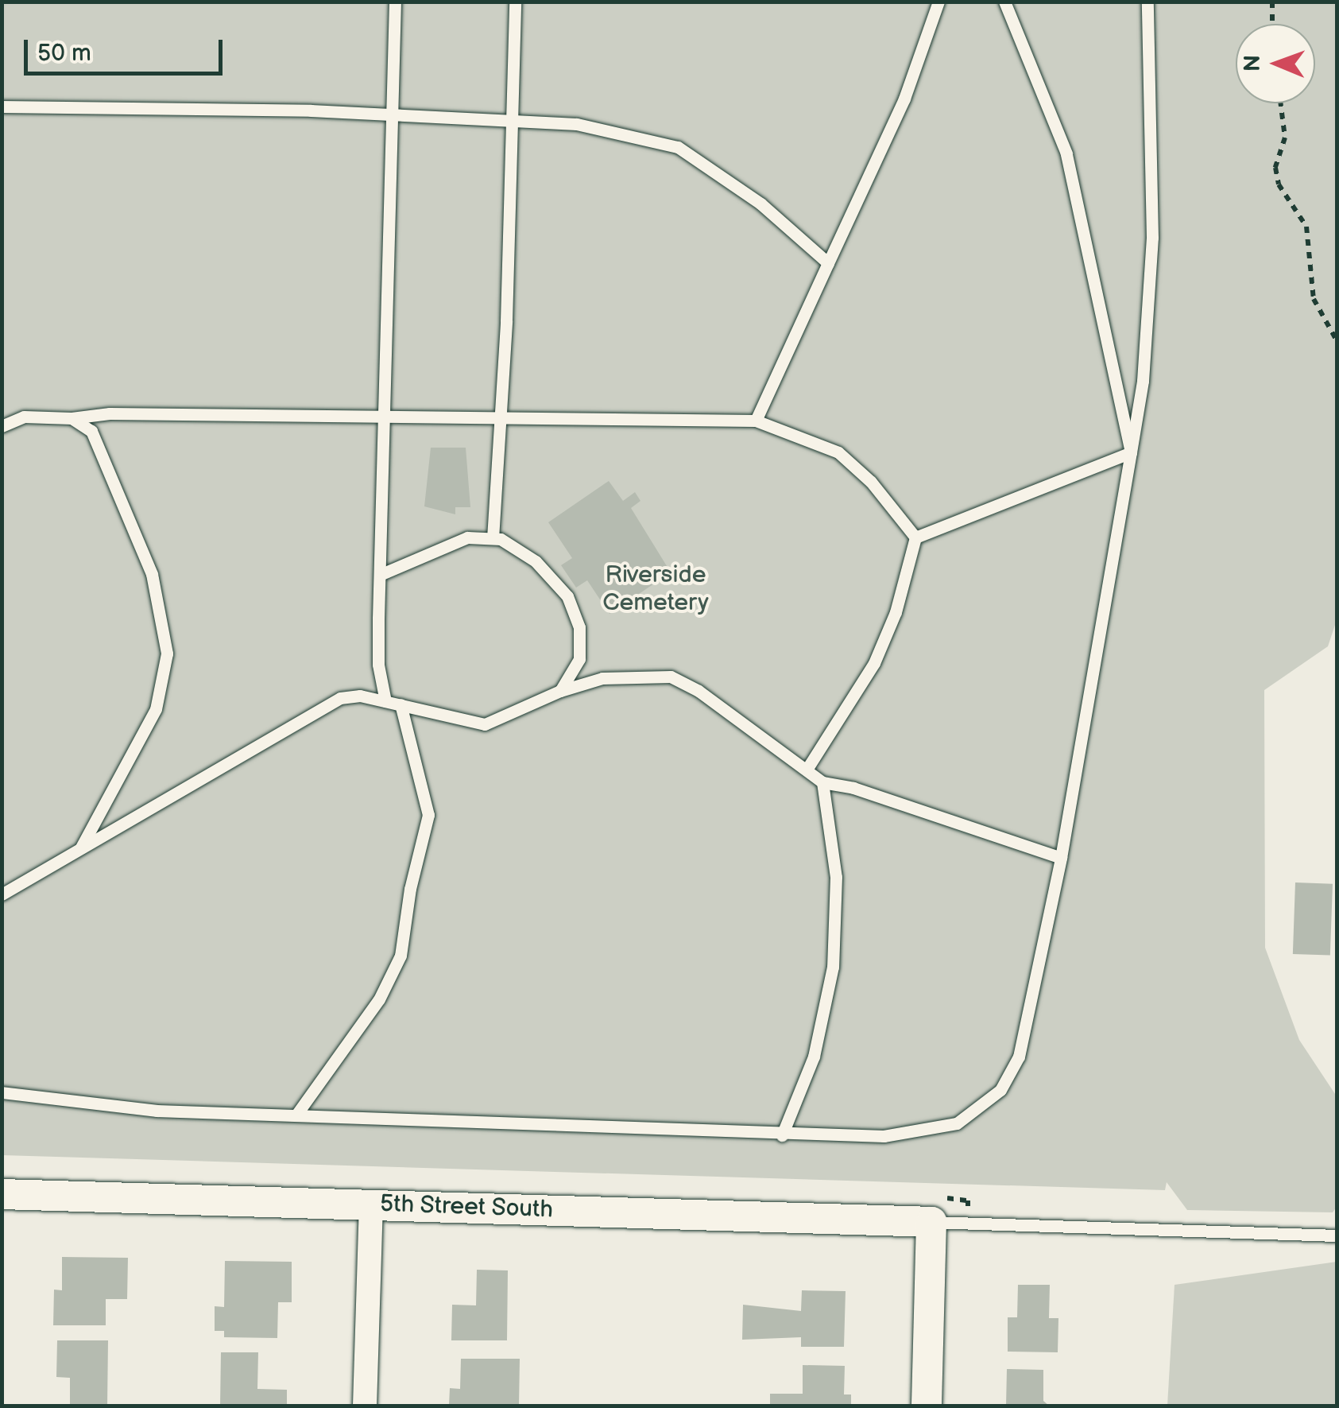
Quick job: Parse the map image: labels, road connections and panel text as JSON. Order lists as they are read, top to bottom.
{
  "streets": {
    "street": ["5th Street South"]
  },
  "parks": ["Riverside Cemetery"],
  "scale_bar": "50 m",
  "north": "left"
}
